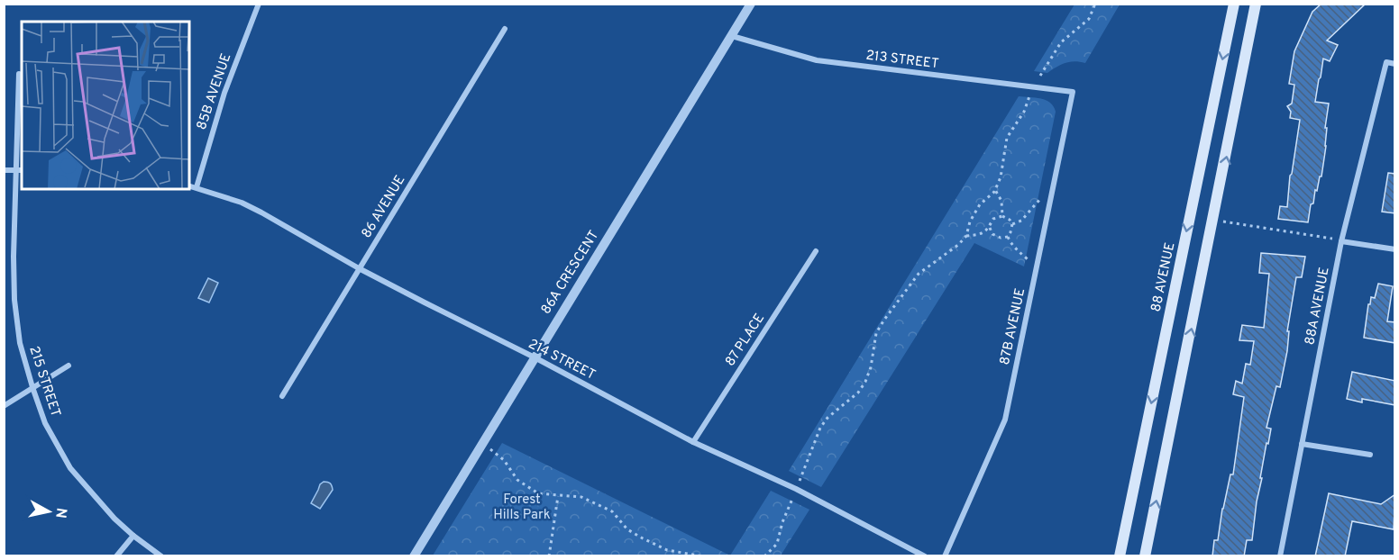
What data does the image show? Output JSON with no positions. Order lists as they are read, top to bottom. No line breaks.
{"streets":{"main road":["88 AVENUE"],"street":["213 STREET","85B AVENUE","86 AVENUE","86A CRESCENT","88A AVENUE","87B AVENUE","87 PLACE","214 STREET","215 STREET"]},"crossings":[["213 STREET","86A CRESCENT"],["213 STREET","87B AVENUE"],["85B AVENUE","214 STREET"],["86 AVENUE","214 STREET"],["86A CRESCENT","214 STREET"],["87 PLACE","214 STREET"]],"parks":["Forest Hills Park"],"north":"right"}
